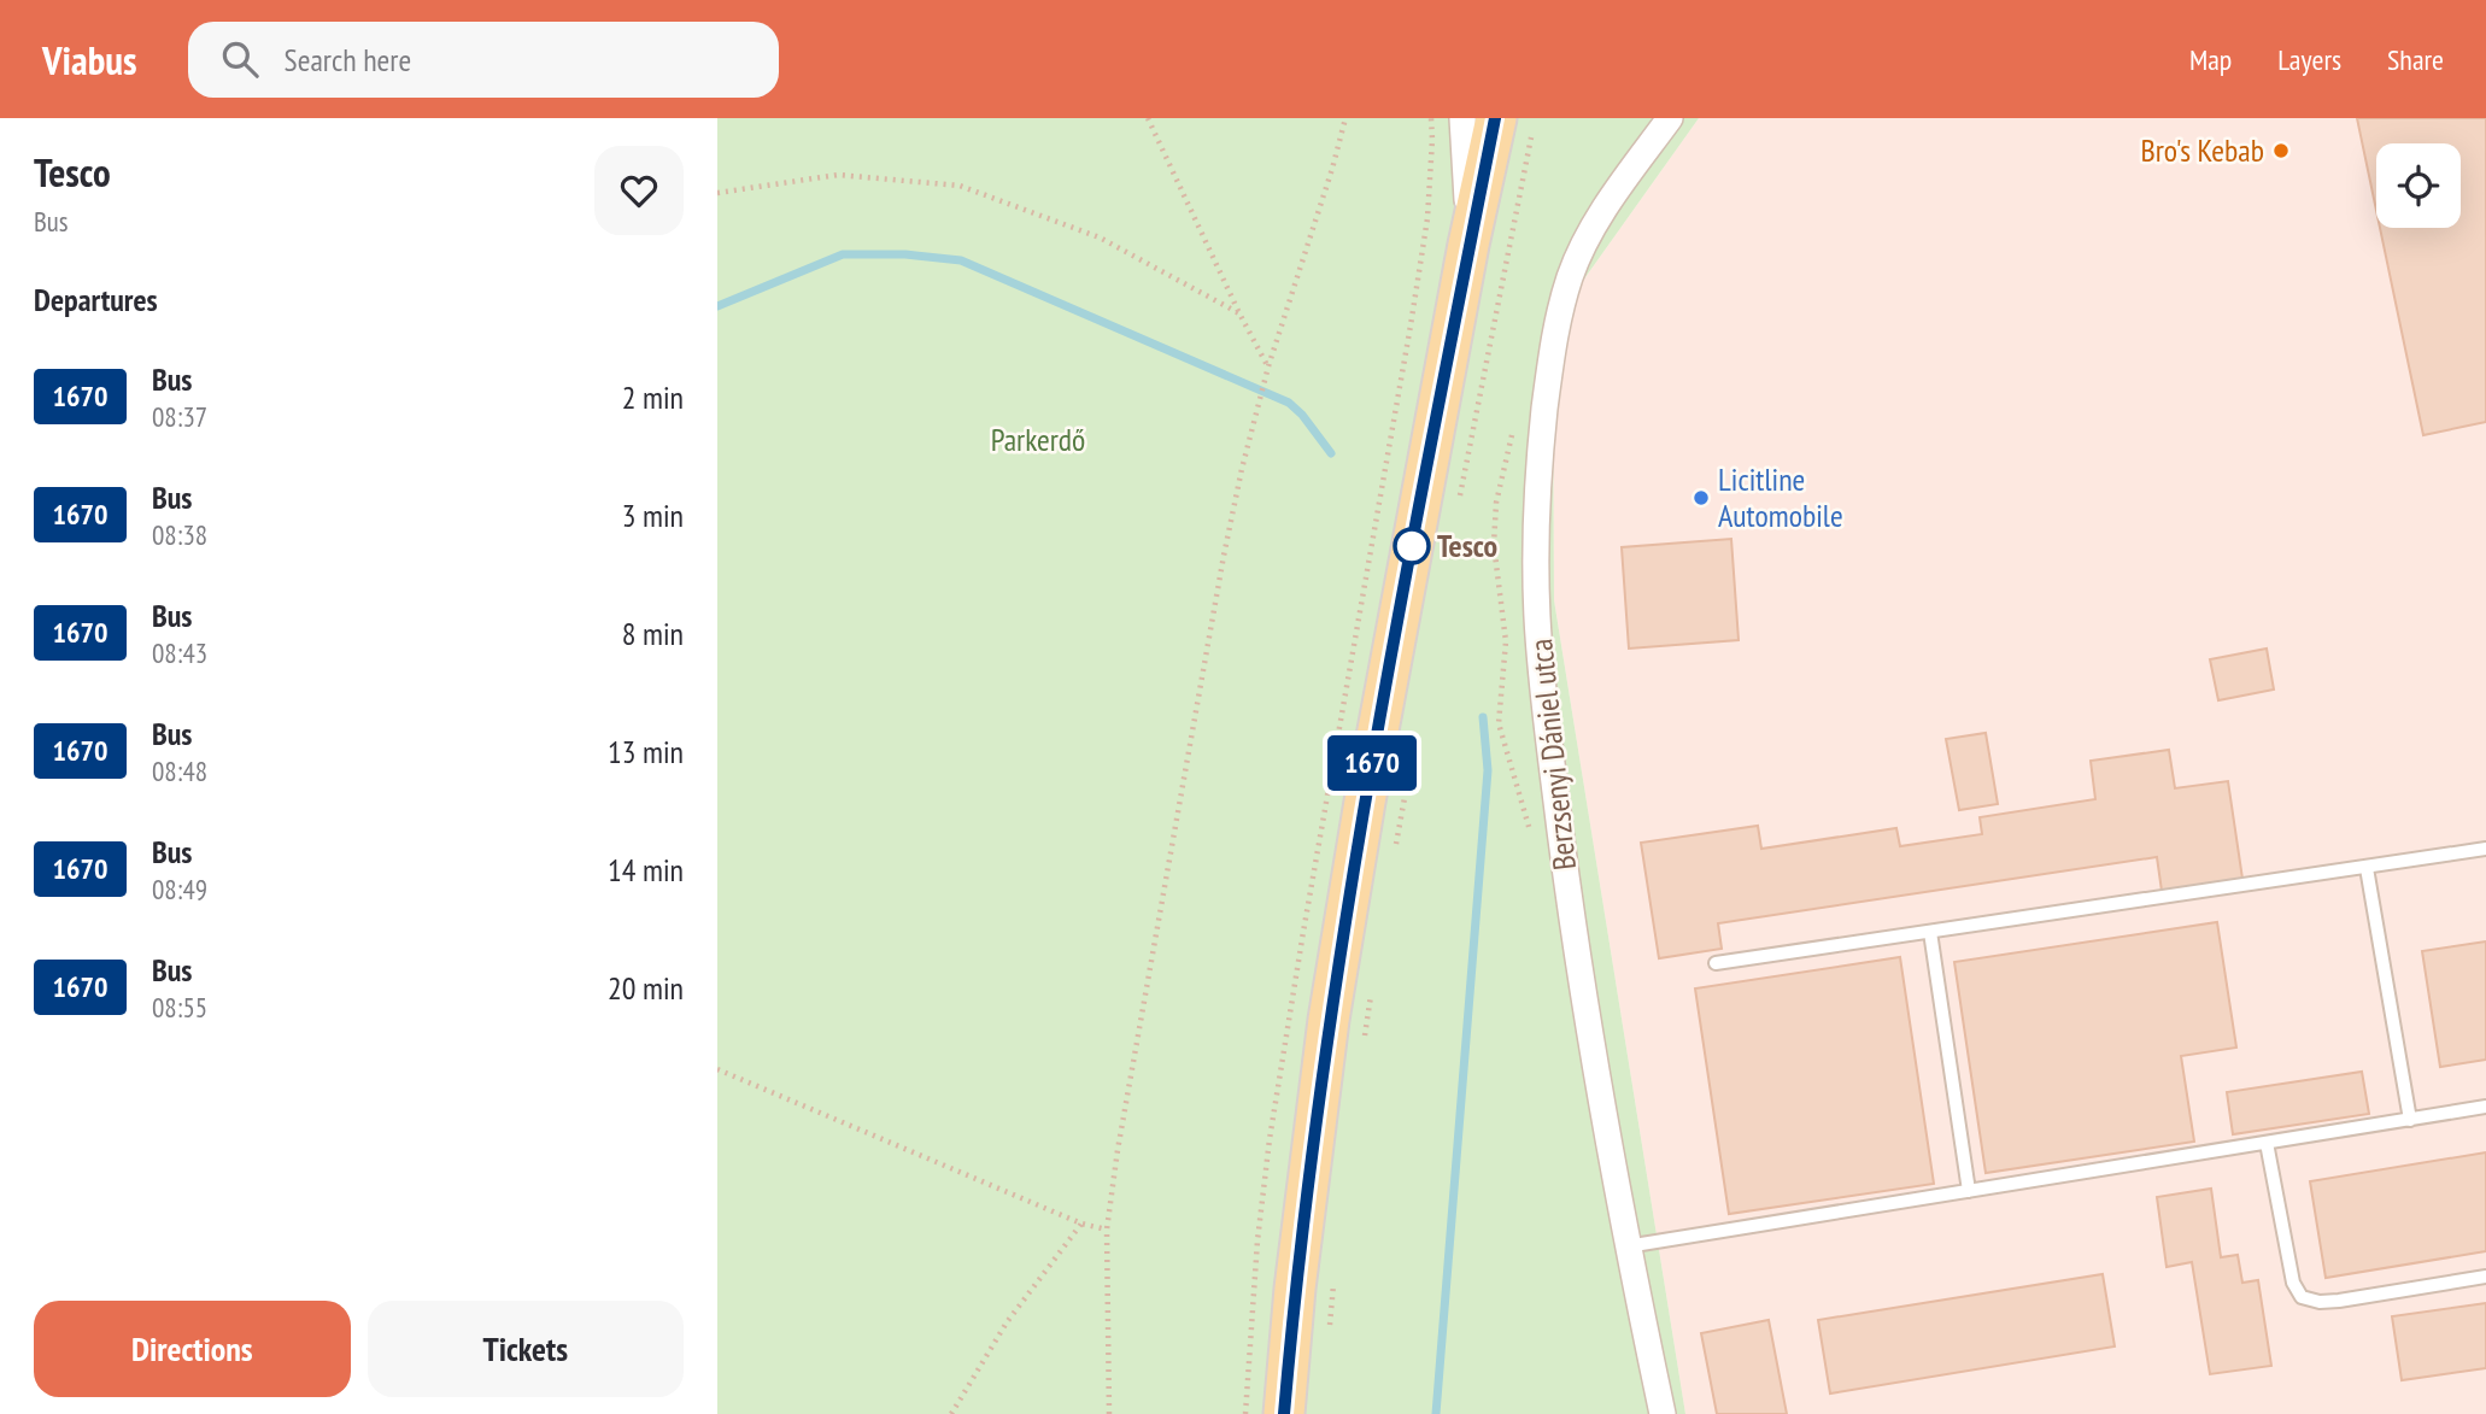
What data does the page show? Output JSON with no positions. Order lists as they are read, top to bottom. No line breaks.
{"streets":{"street":["Berzsenyi Dániel utca"]},"parks":["Parkerdő"],"places":["Bro's Kebab","Licitline Automobile","Tesco"],"lines":["bus line 1670"],"page":{"header":"Viabus","search":"Search here","nav":["Map","Layers","Share"],"heading":[["Tesco","Bus"],"Departures"],"on_map":"1670","list":[{"mark":"1670","name":"Bus","note":"08:37","value":"2 min"},{"mark":"1670","name":"Bus","note":"08:38","value":"3 min"},{"mark":"1670","name":"Bus","note":"08:43","value":"8 min"},{"mark":"1670","name":"Bus","note":"08:48","value":"13 min"},{"mark":"1670","name":"Bus","note":"08:49","value":"14 min"},{"mark":"1670","name":"Bus","note":"08:55","value":"20 min"}],"buttons":["Directions","Tickets"]}}
